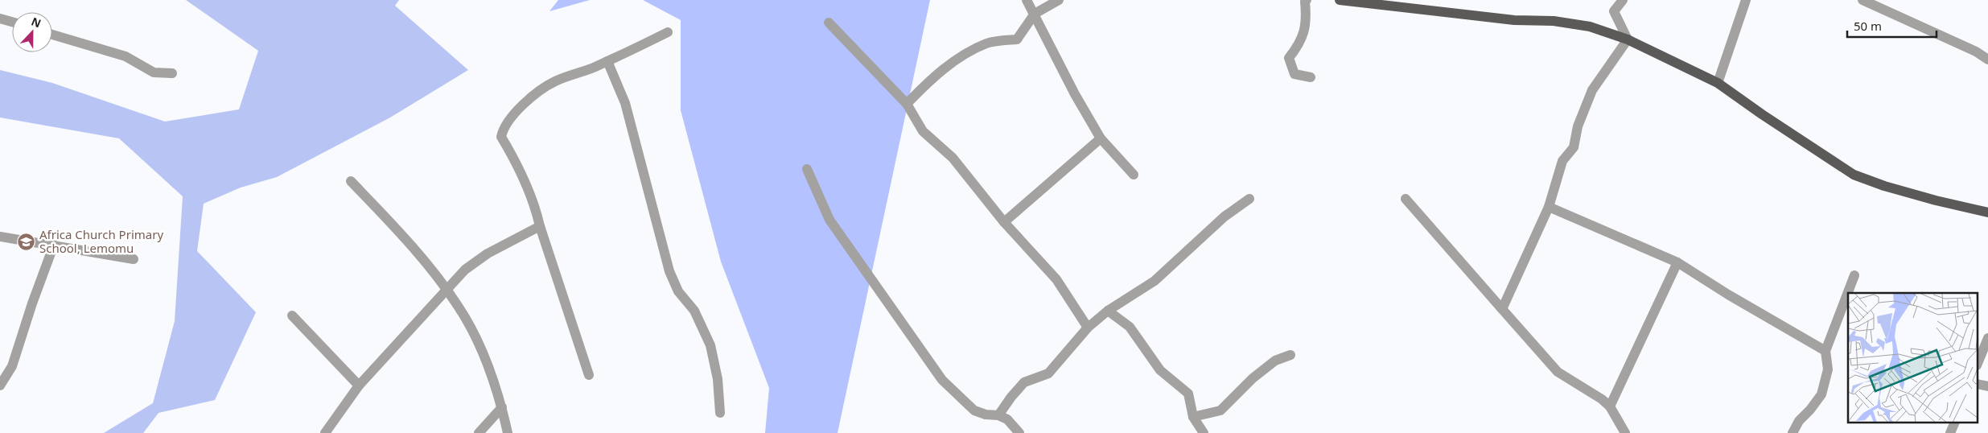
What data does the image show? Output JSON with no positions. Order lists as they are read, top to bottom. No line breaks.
{"places":{"school or university":["Africa Church Primary School, Lemomu"]},"scale_bar":"50 m","north":"top"}
